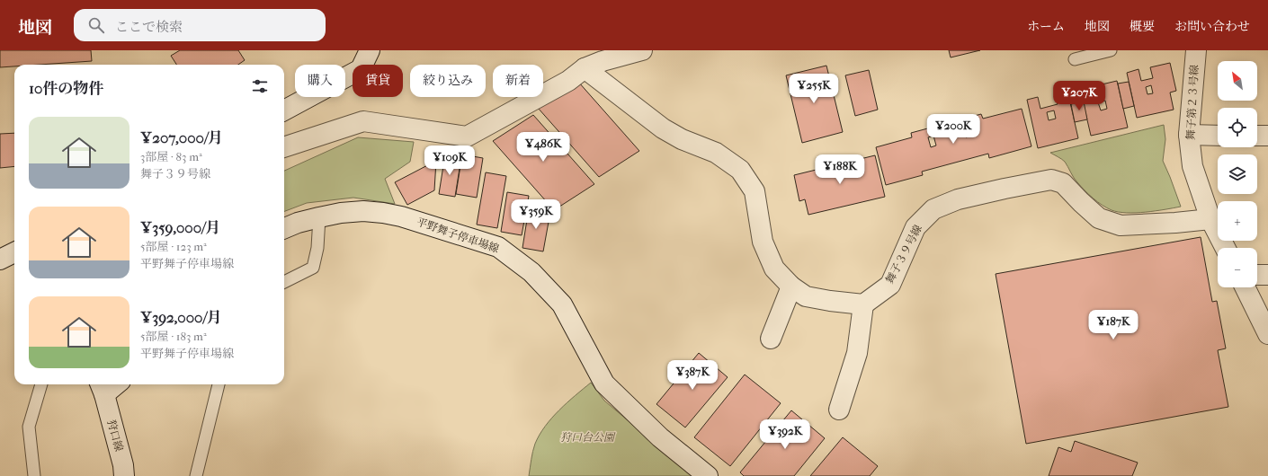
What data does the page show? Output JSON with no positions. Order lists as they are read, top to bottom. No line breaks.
{"streets":{"street":["舞子第２３号線","平野舞子停車場線","舞子３９号線","狩口線"]},"crossings":[["舞子第２３号線","舞子３９号線"]],"parks":["狩口台公園"],"north":"top left","page":{"header":"地図","search":"ここで検索","nav":["ホーム","地図","概要","お問い合わせ"],"map_buttons":["+","−"],"chip":["購入","賃貸","絞り込み","新着"],"heading":"10件の物件","price":["¥255K","¥207K","¥200K","¥486K","¥109K","¥188K","¥359K","¥187K","¥387K","¥392K"],"list":[{"name":"¥207,000/月","note":"3部屋 · 83 m² · 舞子３９号線"},{"name":"¥359,000/月","note":"5部屋 · 123 m² · 平野舞子停車場線"},{"name":"¥392,000/月","note":"5部屋 · 183 m² · 平野舞子停車場線"}]}}
